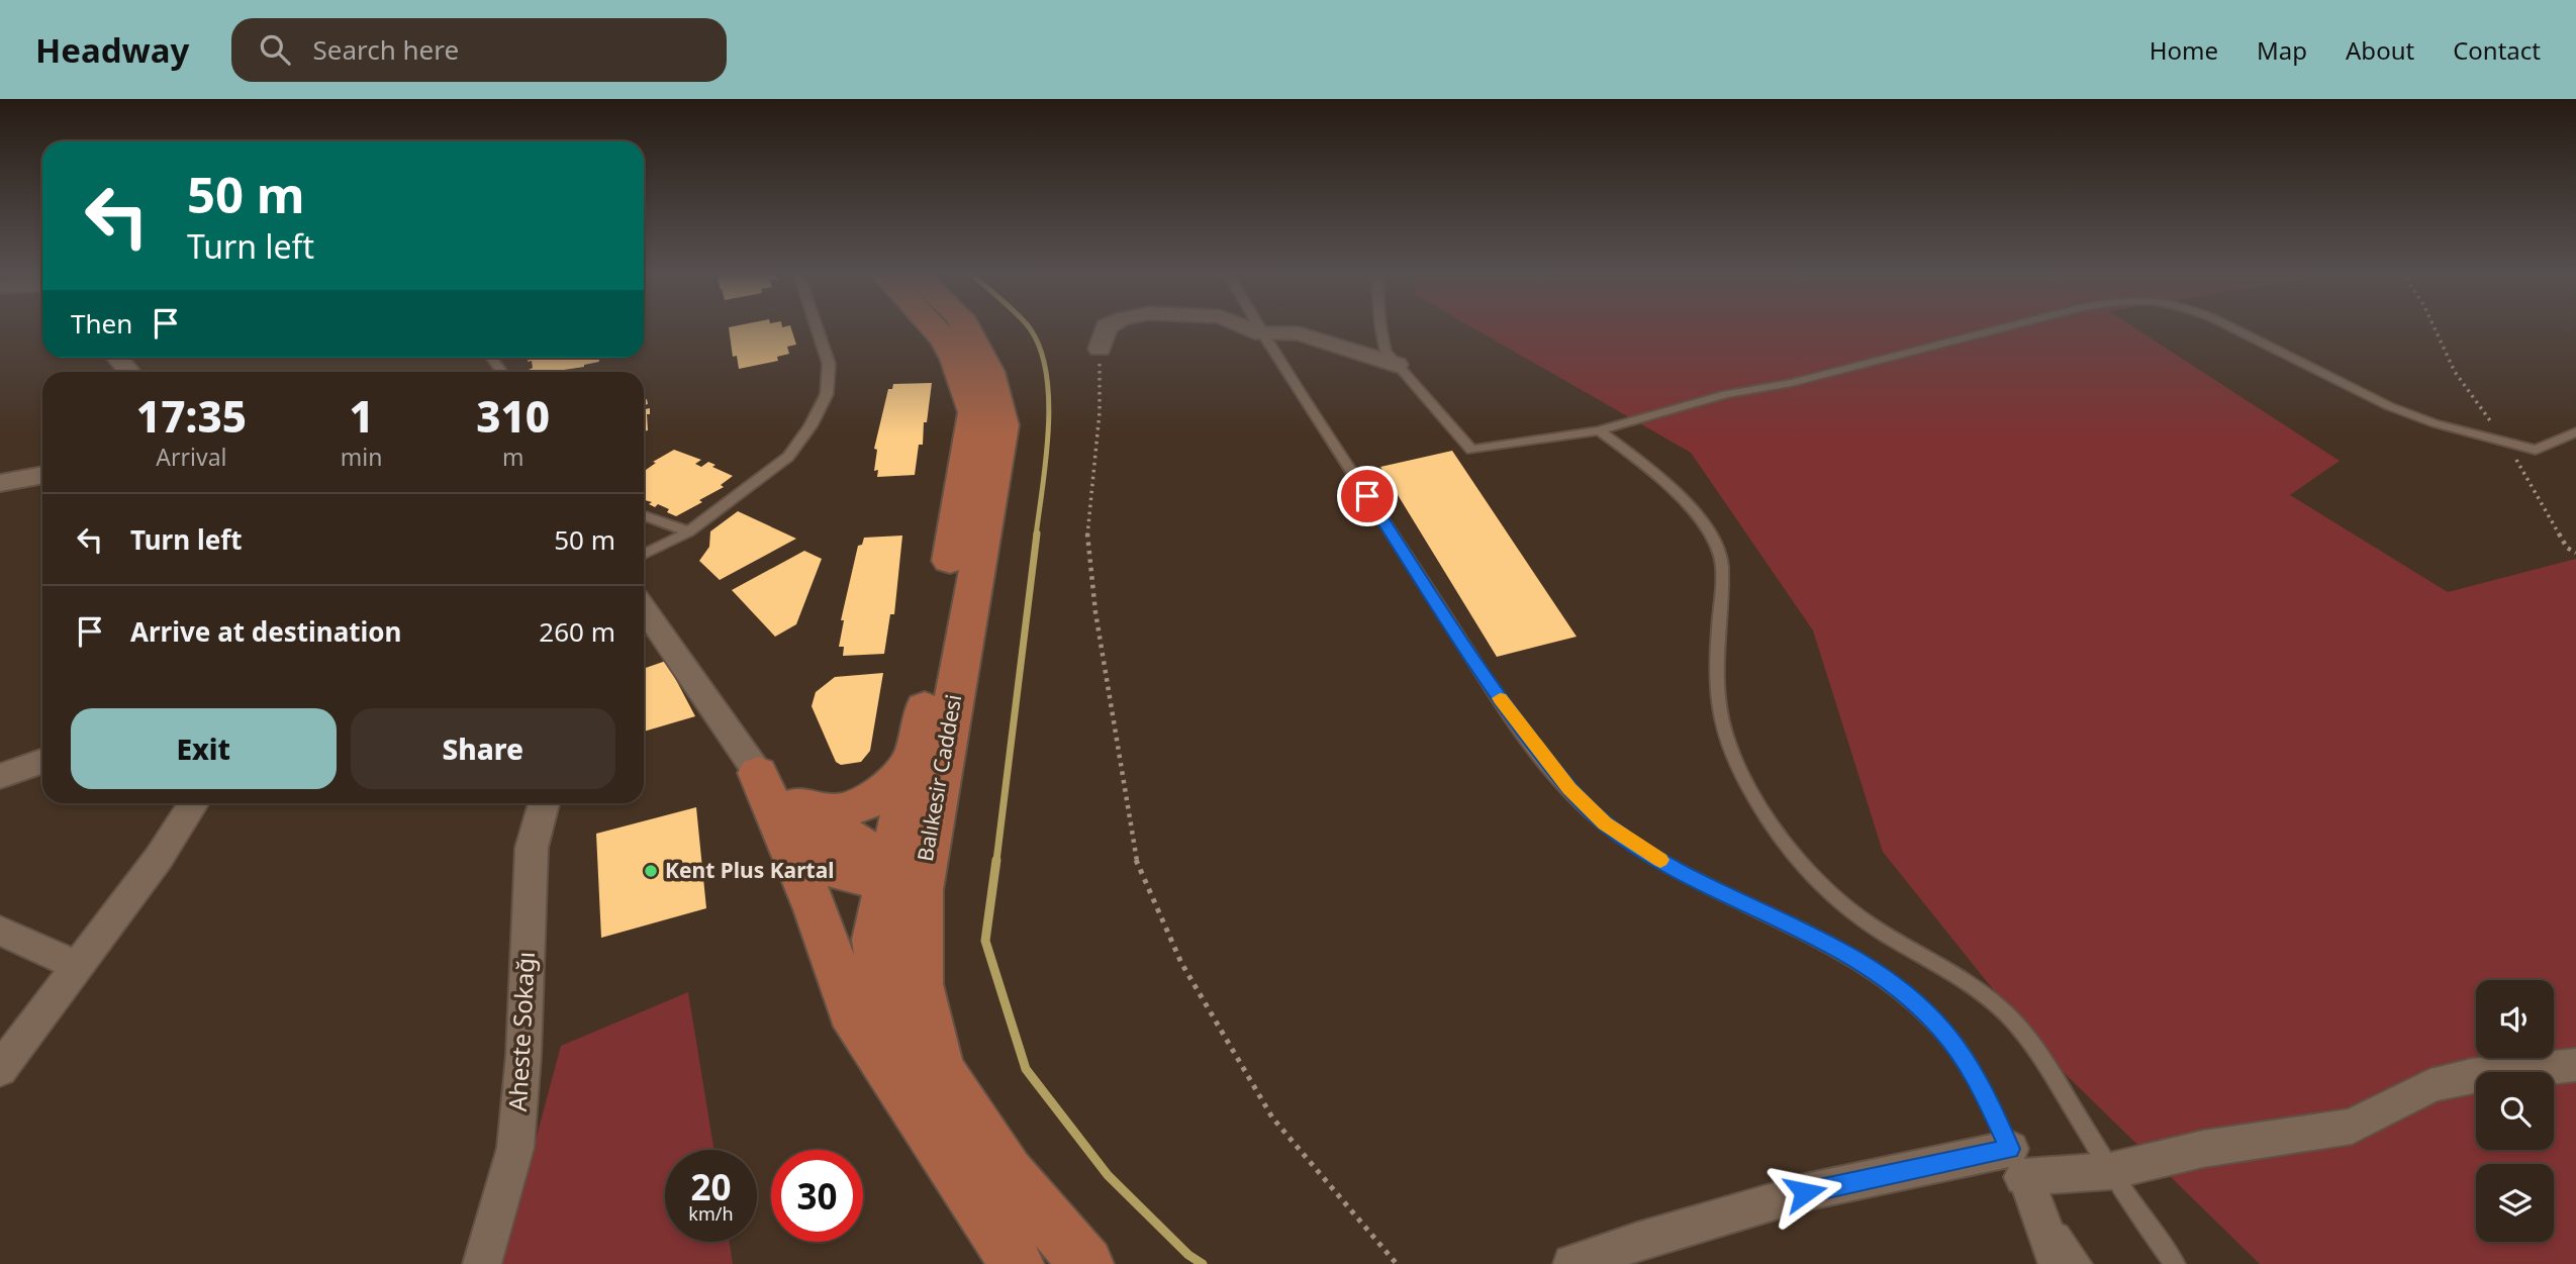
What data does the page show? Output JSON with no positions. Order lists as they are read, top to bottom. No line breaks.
{"streets":{"main road":["Balıkesir Caddesi"],"street":["Aheste Sokağı"]},"places":["Kent Plus Kartal"],"page":{"header":"Headway","search":"Search here","nav":["Home","Map","About","Contact"],"turn":["50 m","Turn left"],"then":"Then","eta":["17:35","Arrival","1","min","310","m"],"list":[{"name":"Turn left","value":"50 m"},{"name":"Arrive at destination","value":"260 m"}],"buttons":["Exit","Share"],"speed":"20 km/h","limit":"30"}}
